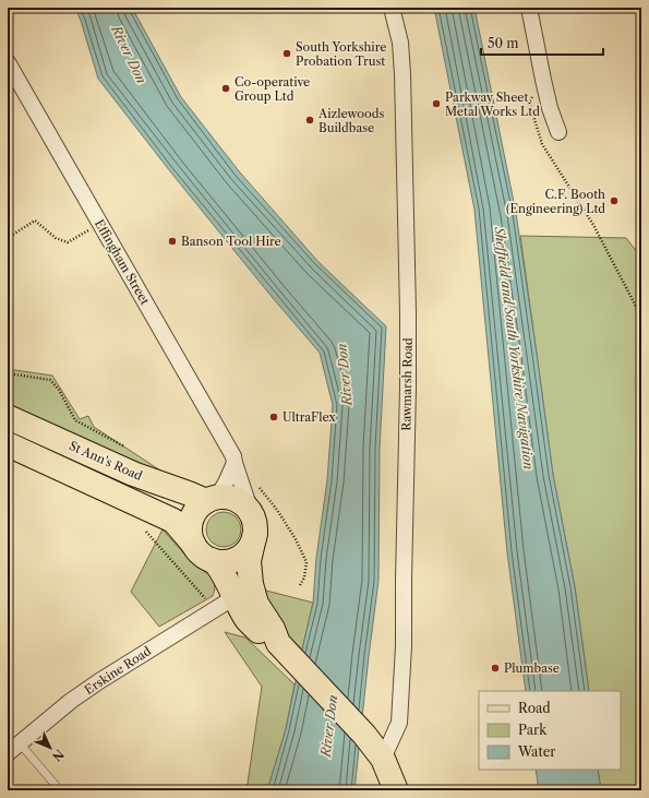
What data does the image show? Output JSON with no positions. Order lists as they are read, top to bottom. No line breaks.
{"streets":{"main road":["St Ann's Road"],"street":["Effingham Street","Rawmarsh Road","Erskine Road"]},"crossings":[["Effingham Street","St Ann's Road"]],"water":["River Don","Sheffield and South Yorkshire Navigation"],"places":["South Yorkshire Probation Trust","Co-operative Group Ltd","Parkway Sheet Metal Works Ltd","Aizlewoods Buildbase","C.F. Booth (Engineering) Ltd","Banson Tool Hire","UltraFlex","Plumbase"],"legend":["Road","Park","Water"],"scale_bar":"50 m","north":"bottom right"}
